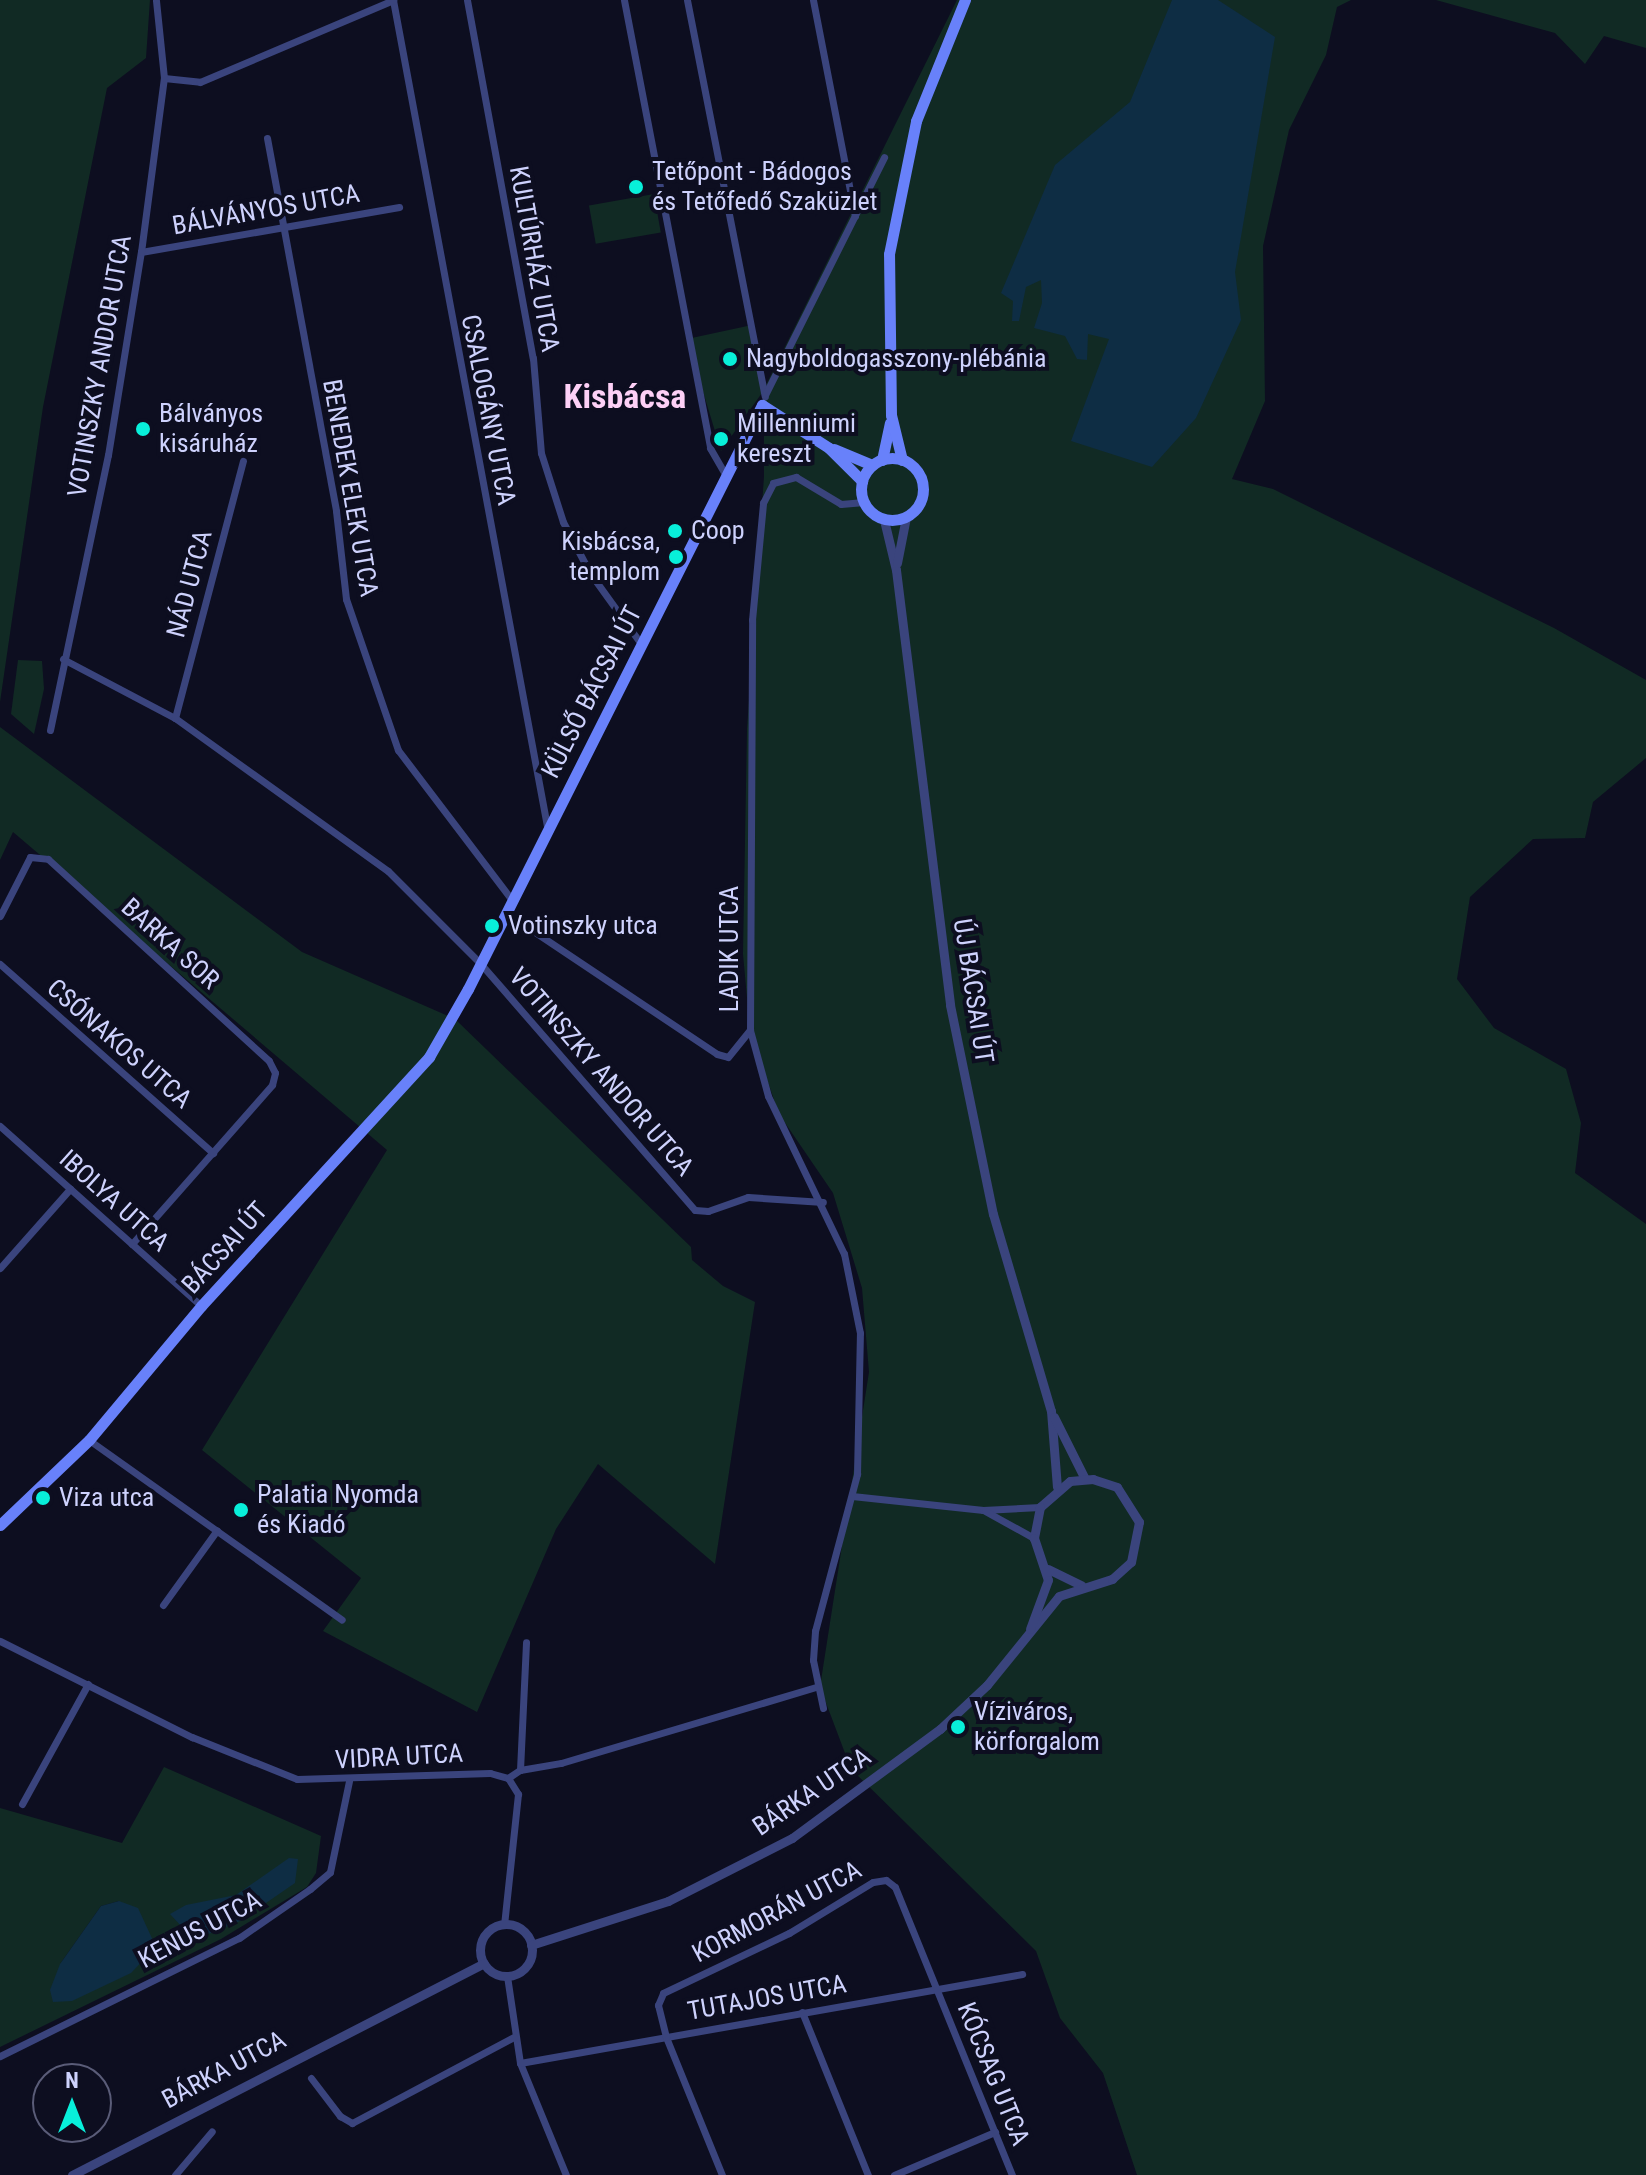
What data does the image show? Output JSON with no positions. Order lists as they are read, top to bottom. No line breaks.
{"streets":{"main road":["KÜLSŐ BÁCSAI ÚT","ÚJ BÁCSAI ÚT","BÁCSAI ÚT"],"street":["BÁLVÁNYOS UTCA","KULTÚRHÁZ UTCA","VOTINSZKY ANDOR UTCA","CSALOGÁNY UTCA","BENEDEK ELEK UTCA","NÁD UTCA","BARKA SOR","LADIK UTCA","CSÓNAKOS UTCA","IBOLYA UTCA","VIDRA UTCA","BÁRKA UTCA","KORMORÁN UTCA","KENUS UTCA","TUTAJOS UTCA","KÓCSAG UTCA"]},"crossings":[["BÁLVÁNYOS UTCA","VOTINSZKY ANDOR UTCA"],["BÁLVÁNYOS UTCA","BENEDEK ELEK UTCA"],["KULTÚRHÁZ UTCA","KÜLSŐ BÁCSAI ÚT"],["VOTINSZKY ANDOR UTCA","NÁD UTCA"],["VOTINSZKY ANDOR UTCA","KÜLSŐ BÁCSAI ÚT"],["VOTINSZKY ANDOR UTCA","LADIK UTCA"],["CSALOGÁNY UTCA","KÜLSŐ BÁCSAI ÚT"],["BENEDEK ELEK UTCA","KÜLSŐ BÁCSAI ÚT"],["KÜLSŐ BÁCSAI ÚT","BÁCSAI ÚT"],["BARKA SOR","CSÓNAKOS UTCA"],["LADIK UTCA","ÚJ BÁCSAI ÚT"],["IBOLYA UTCA","BÁCSAI ÚT"],["VIDRA UTCA","KENUS UTCA"],["KORMORÁN UTCA","TUTAJOS UTCA"],["KORMORÁN UTCA","KÓCSAG UTCA"],["TUTAJOS UTCA","KÓCSAG UTCA"]],"districts":["Kisbácsa"],"places":["Tetőpont - Bádogos és Tetőfedő Szaküzlet","Nagyboldogasszony-plébánia","Bálványos kisáruház","Millenniumi kereszt","Coop","Kisbácsa, templom","Votinszky utca","Viza utca","Palatia Nyomda és Kiadó","Víziváros, körforgalom"],"north":"top"}
